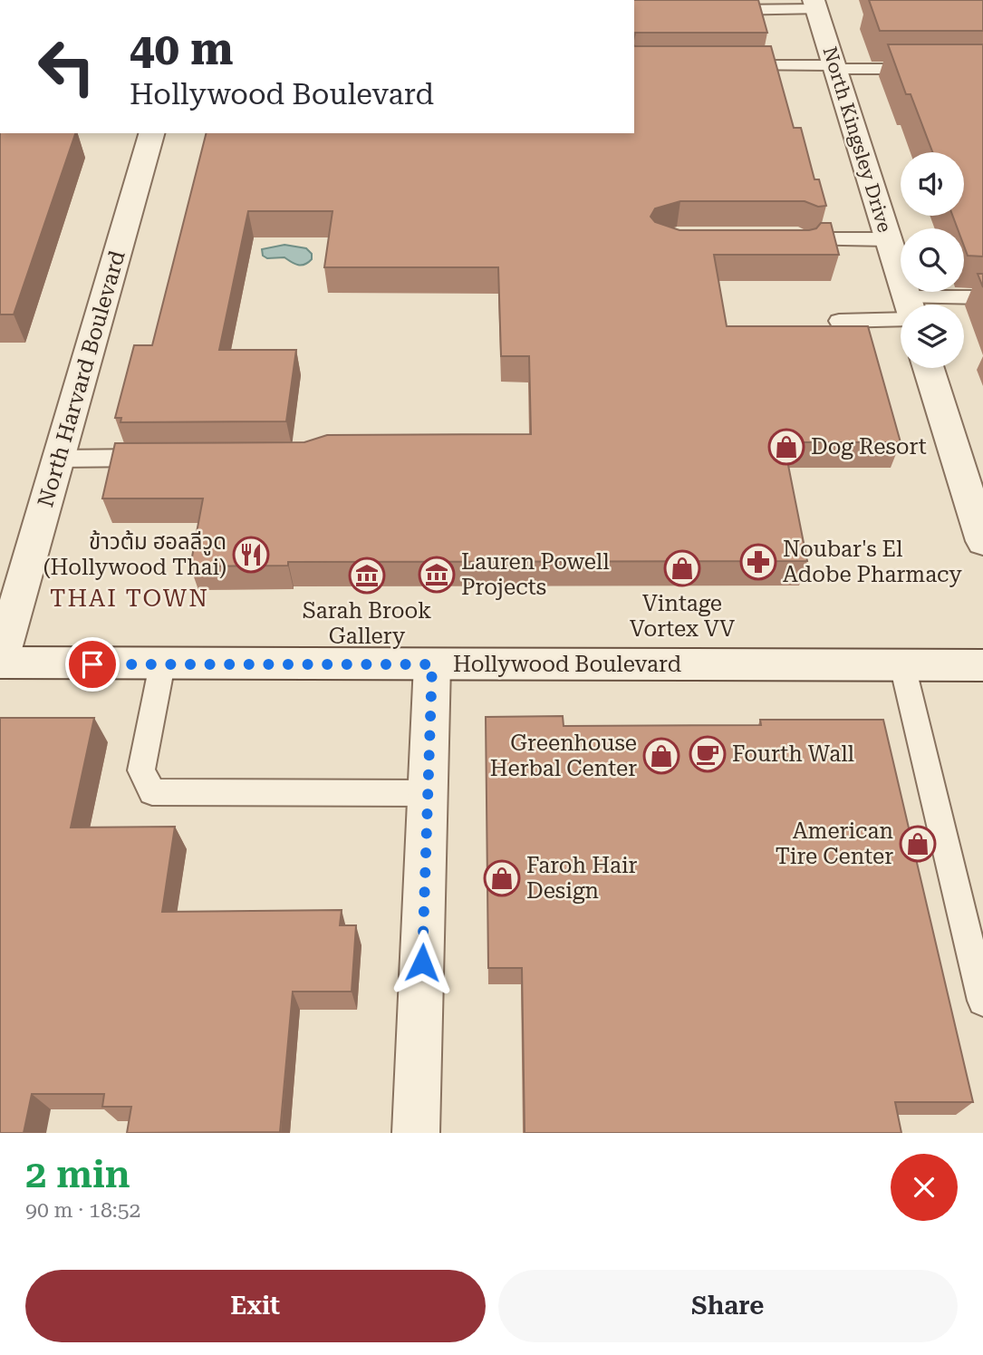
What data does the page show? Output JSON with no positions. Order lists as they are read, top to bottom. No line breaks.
{"streets":{"street":["North Kingsley Drive","North Harvard Boulevard","Hollywood Boulevard"]},"crossings":[["North Harvard Boulevard","Hollywood Boulevard"]],"districts":["THAI TOWN"],"places":{"shop":["Dog Resort","Vintage Vortex VV","Greenhouse Herbal Center","American Tire Center","Faroh Hair Design"],"restaurant":["ข้าวต้ม ฮอลลีวูด (Hollywood Thai)"],"pharmacy":["Noubar's El Adobe Pharmacy"],"museum":["Lauren Powell Projects","Sarah Brook Gallery"],"cafe":["Fourth Wall"]},"page":{"turn":["40 m","Hollywood Boulevard"],"heading":["2 min","90 m · 18:52"],"buttons":["Exit","Share"]}}
